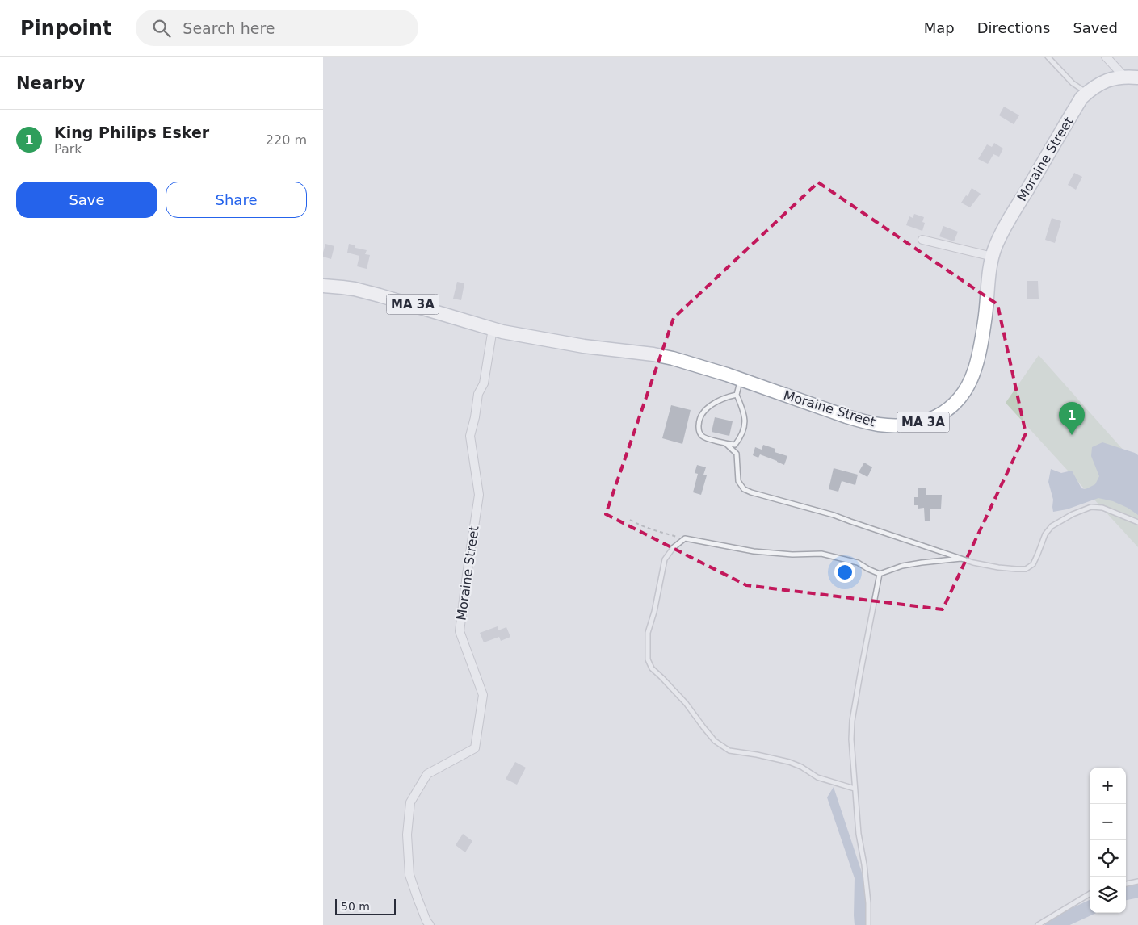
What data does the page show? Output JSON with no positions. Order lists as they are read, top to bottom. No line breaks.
{"streets":{"main road":["Moraine Street","MA 3A"]},"crossings":[["Moraine Street","MA 3A"]],"scale_bar":"50 m","page":{"header":"Pinpoint","search":"Search here","nav":["Map","Directions","Saved"],"heading":"Nearby","list":[{"mark":"1","name":"King Philips Esker","note":"Park","value":"220 m"}],"buttons":["Save","Share"],"pins":"1","map_buttons":["+","−"],"scale":"50 m"}}
